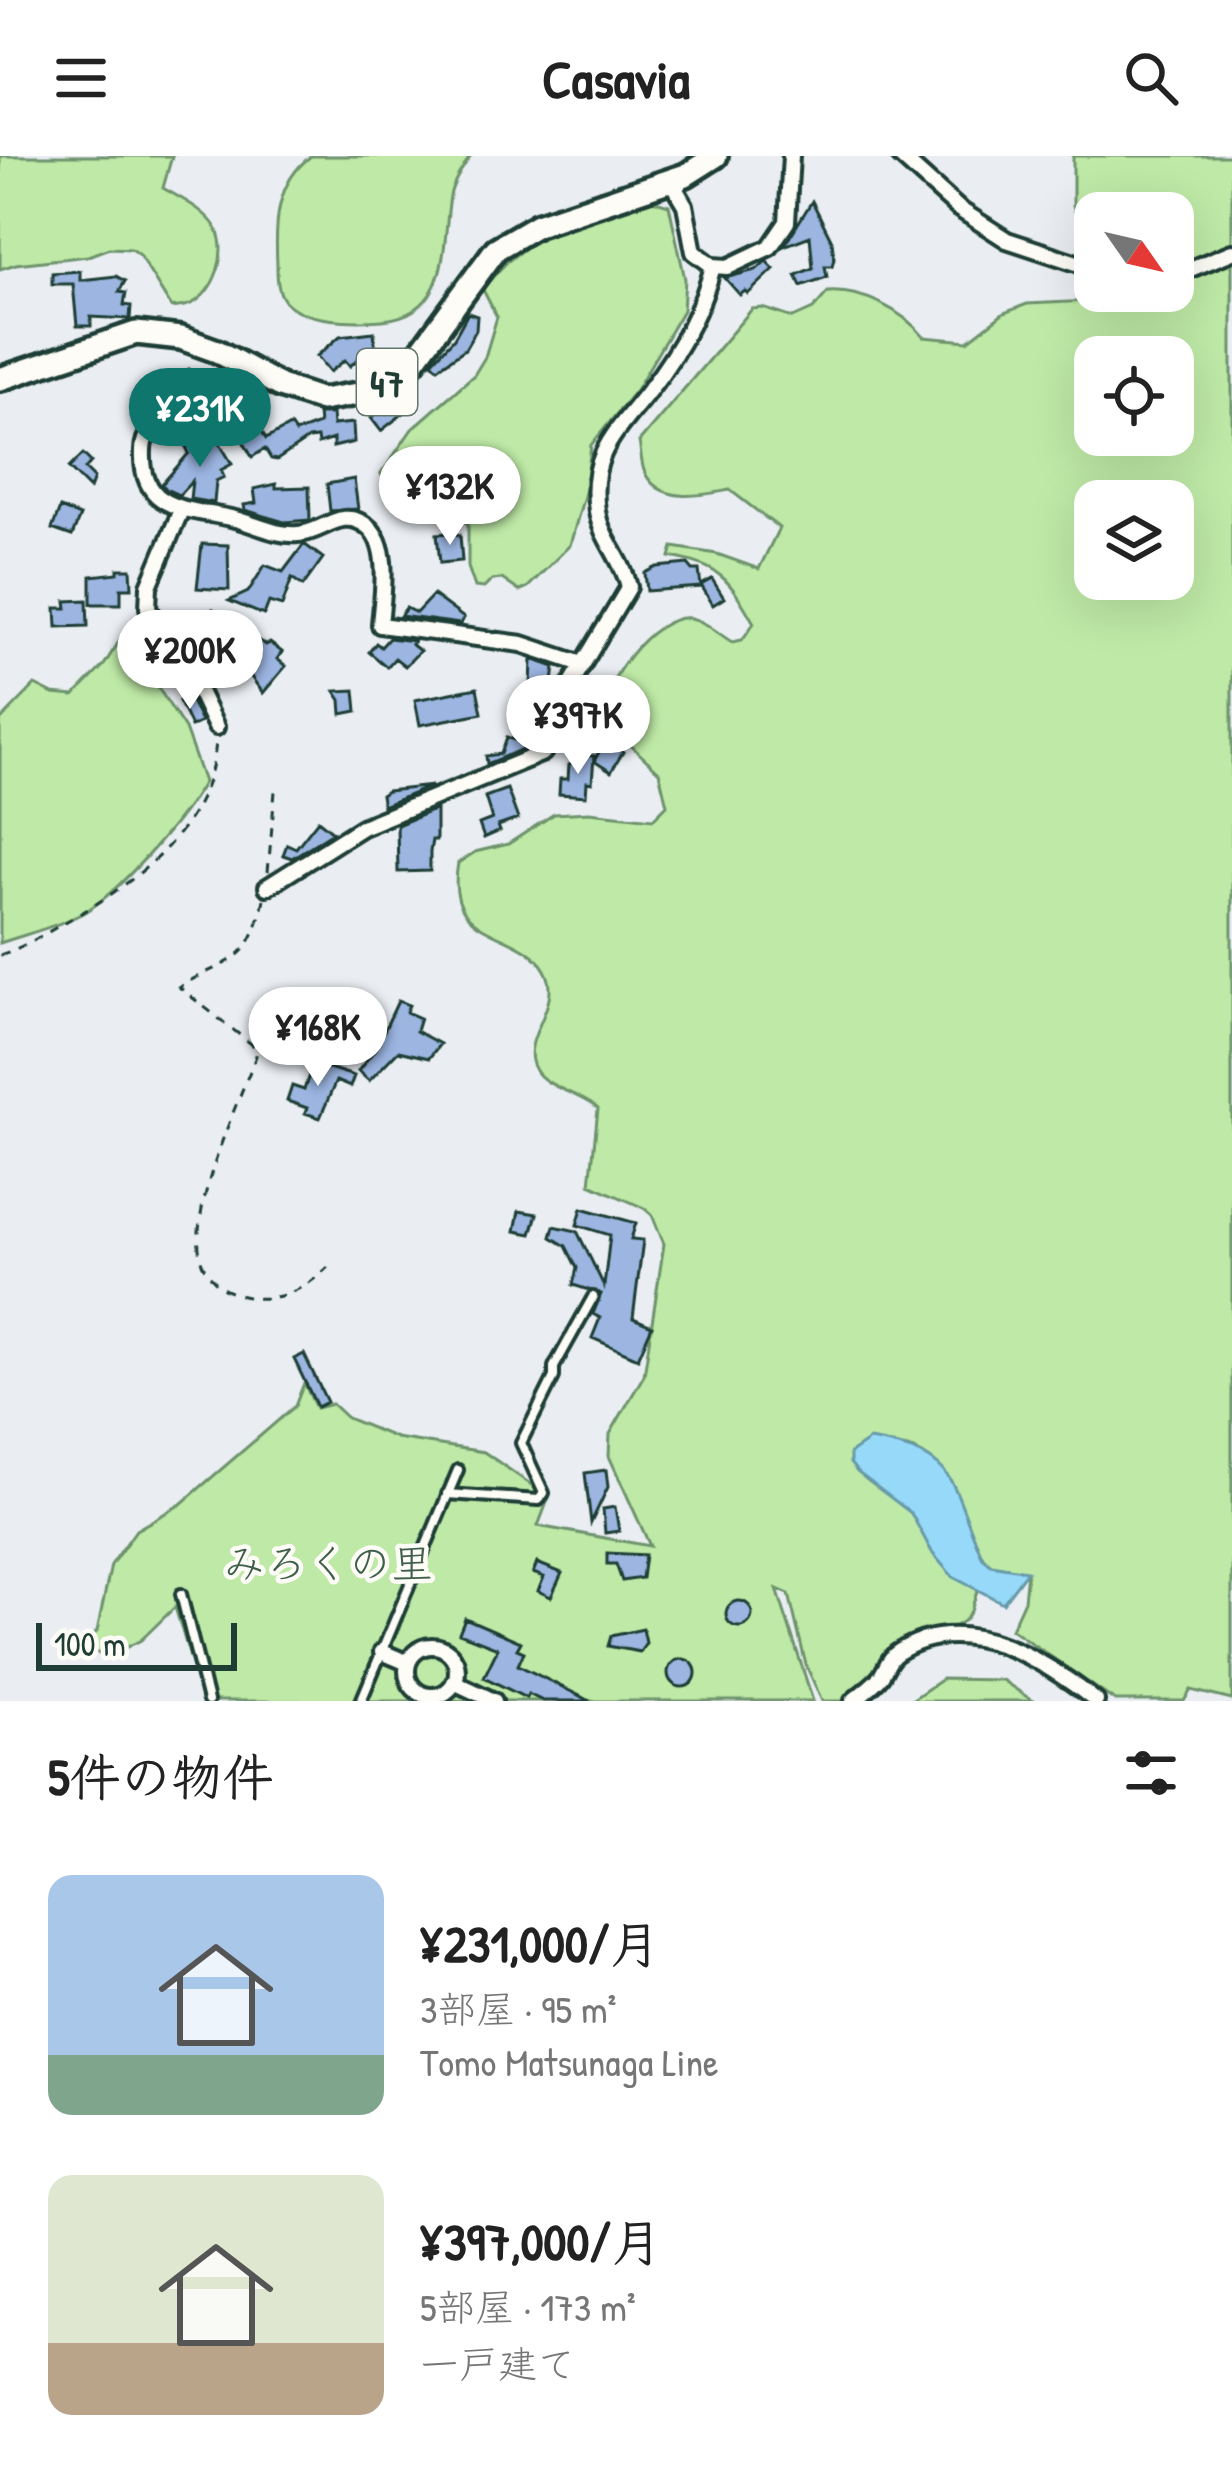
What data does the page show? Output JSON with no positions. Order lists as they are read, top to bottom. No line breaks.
{"streets":{"main road":["47"]},"parks":["みろくの里"],"scale_bar":"100 m","north":"bottom right","page":{"header":"Casavia","price":["¥231K","¥132K","¥200K","¥397K","¥168K"],"scale":"100 m","heading":"5件の物件","list":[{"name":"¥231,000/月","note":"3部屋 · 95 m² · Tomo Matsunaga Line"},{"name":"¥397,000/月","note":"5部屋 · 173 m² · 一戸建て"}]}}
